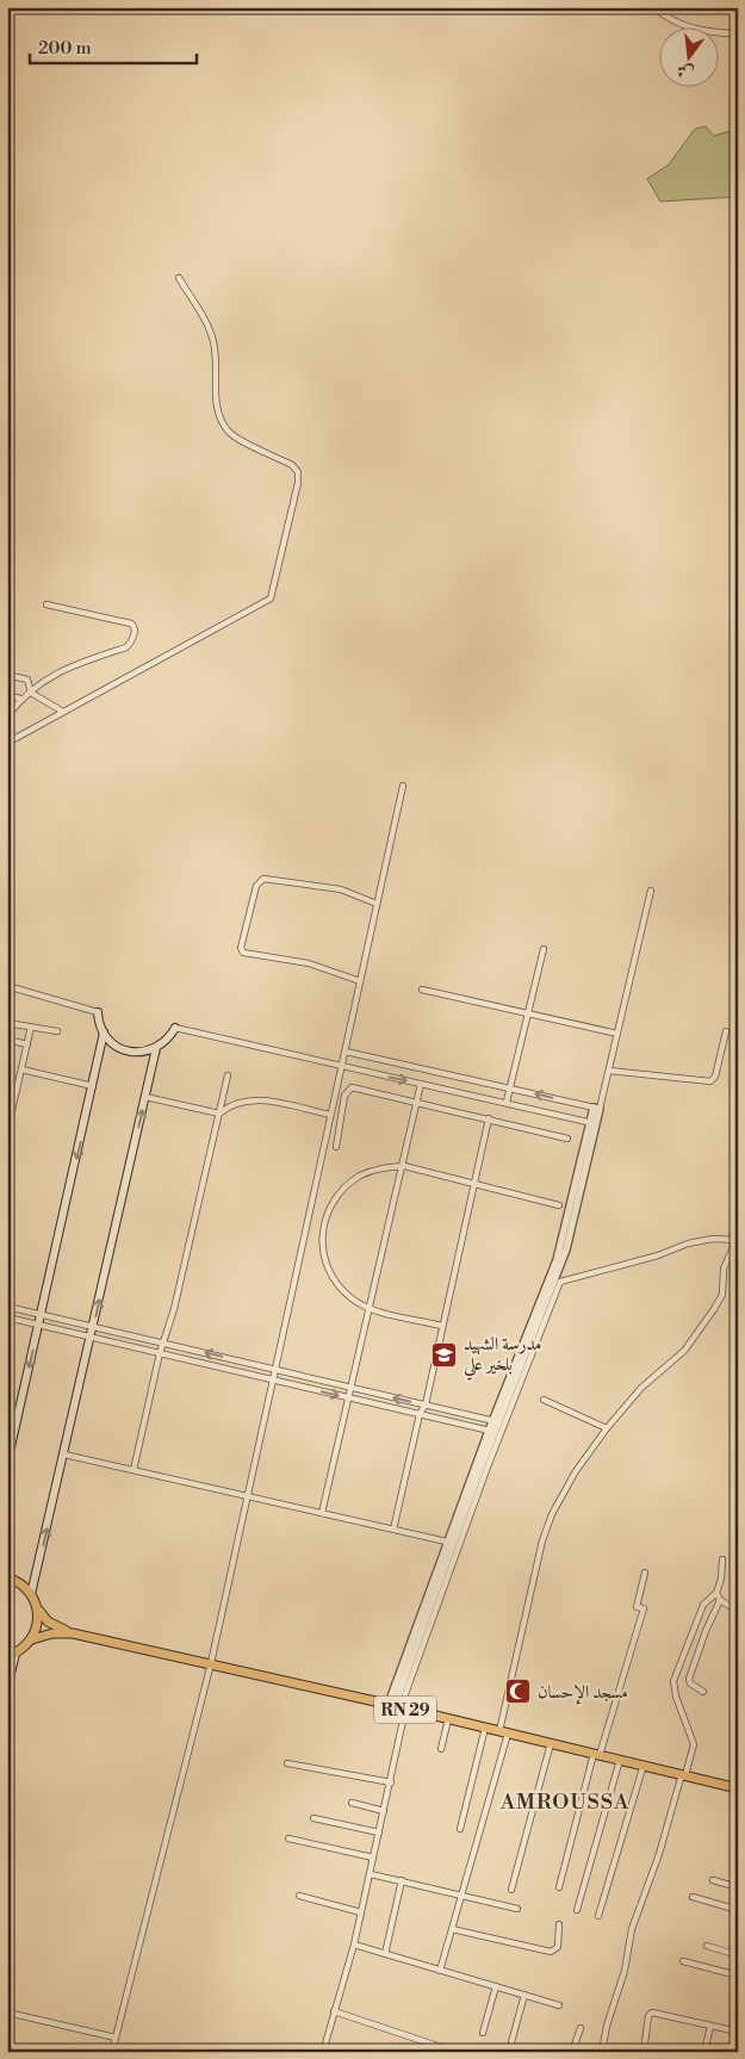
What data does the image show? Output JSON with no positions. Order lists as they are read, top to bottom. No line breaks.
{"streets":{"main road":["RN 29"]},"districts":["AMROUSSA"],"places":{"school or university":["مدرسة الشهيد بلخير علي"],"mosque":["مسجد الإحسان"]},"scale_bar":"200 m","north":"bottom"}
